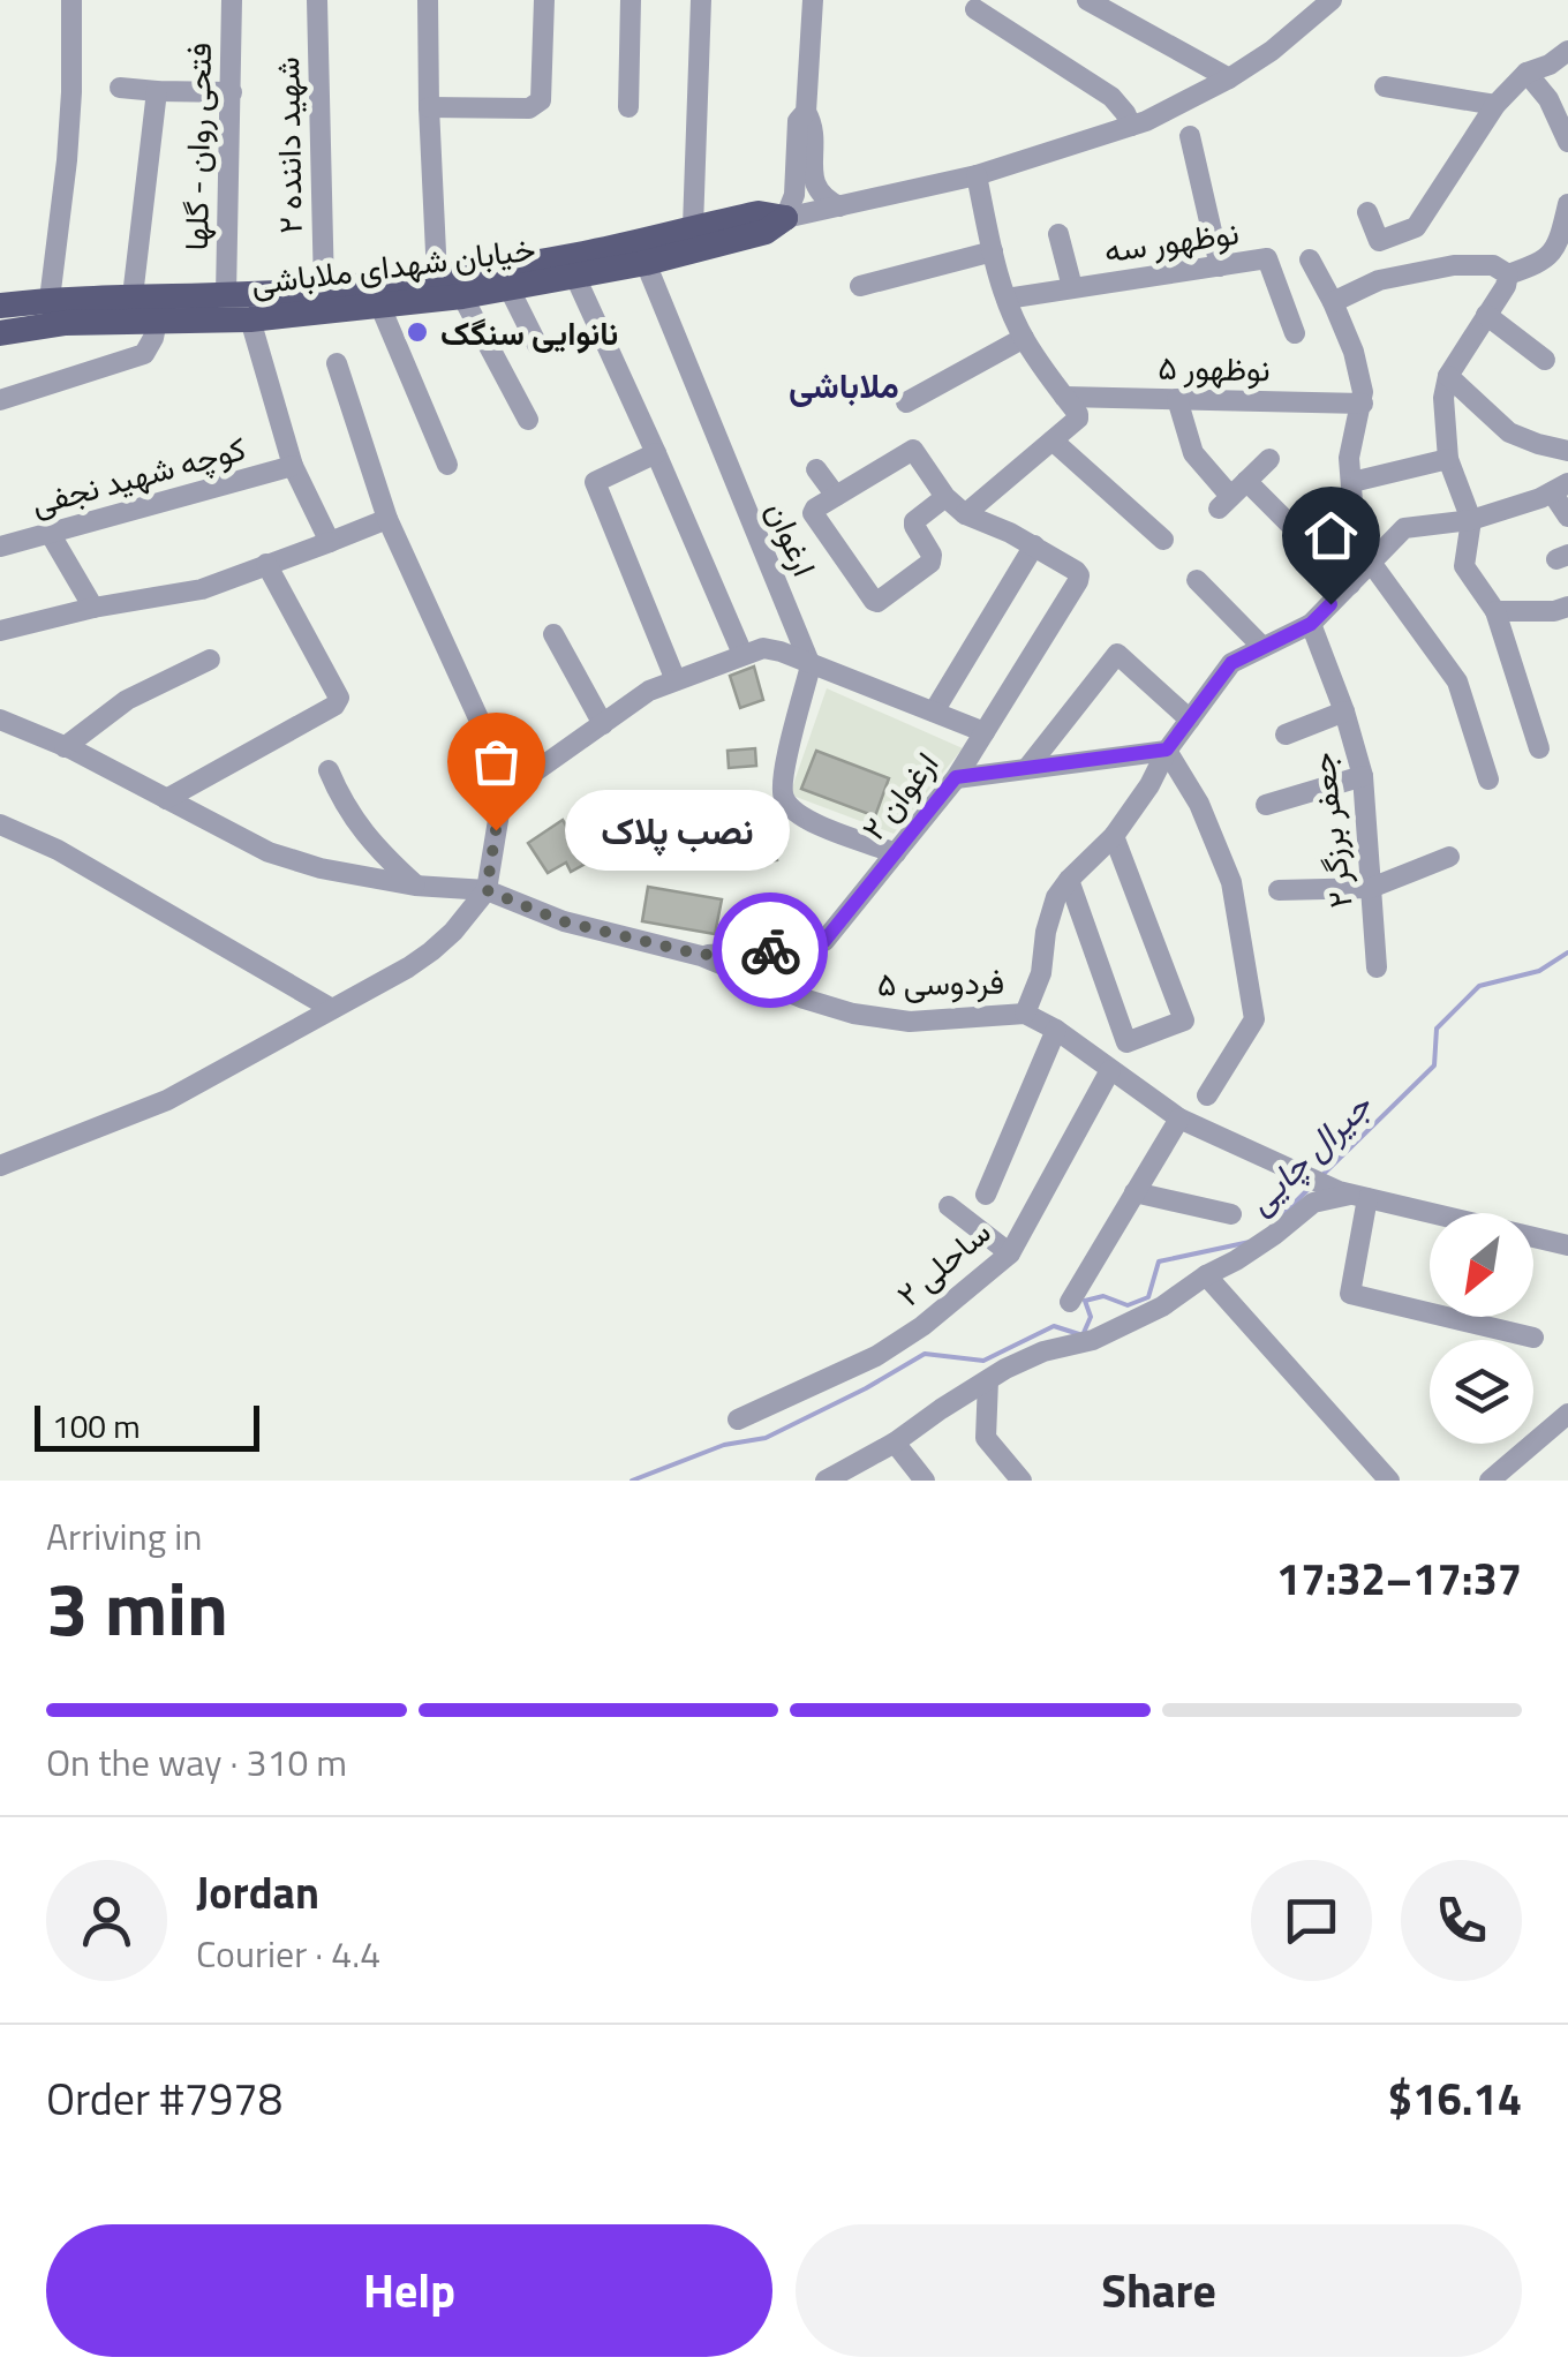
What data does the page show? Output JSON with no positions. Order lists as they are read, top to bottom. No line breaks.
{"streets":{"main road":["خیابان شهدای ملاباشی"],"street":["شهید داننده ۲","فتحی روان - گلها","نوظهور سه","نوظهور ۵","کوچه شهید نجفی","ارغوان","ارغوان ۲","جعفر برزگر ۲","فردوسی ۵","ساحلی ۲"]},"crossings":[["شهید داننده ۲","خیابان شهدای ملاباشی"],["فتحی روان - گلها","خیابان شهدای ملاباشی"],["خیابان شهدای ملاباشی","ارغوان"],["ارغوان ۲","فردوسی ۵"],["فردوسی ۵","ساحلی ۲"]],"districts":["ملاباشی"],"water":["جیرال چایی"],"places":["نانوایی سنگک","نصب پلاک"],"scale_bar":"100 m","north":"bottom left","page":{"bubble":"نصب پلاک","scale":"100 m","heading":["3 min","Arriving in","17:32–17:37"],"panel":["Jordan","Courier · 4.4","Order #7978","$16.14"],"bar":"On the way · 310 m","buttons":["Help","Share"]}}
